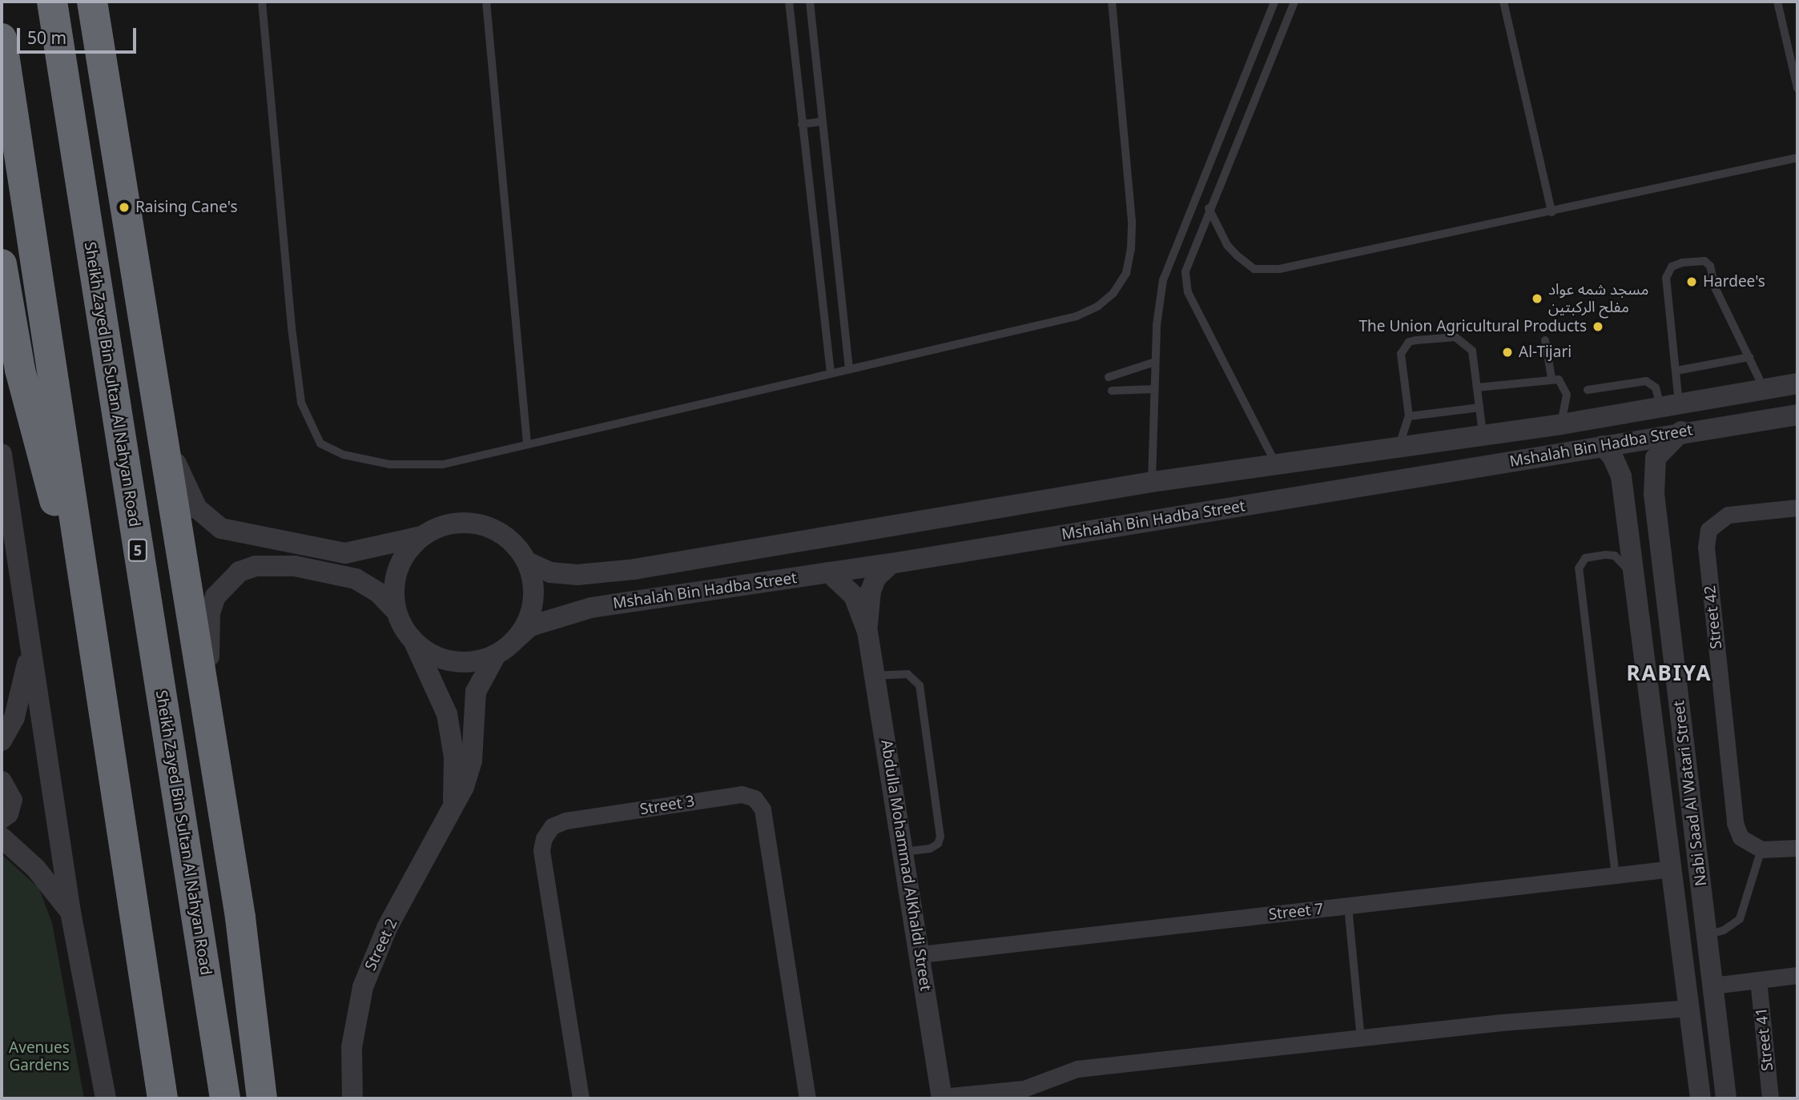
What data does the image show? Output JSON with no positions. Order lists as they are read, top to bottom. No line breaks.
{"streets":{"highway":["Sheikh Zayed Bin Sultan Al Nahyan Road","5"],"street":["Mshalah Bin Hadba Street","Street 42","Nabi Saad Al Watari Street","Street 3","Abdulla Mohammad AlKhaldi Street","Street 7","Street 2","Street 41"]},"crossings":[["Mshalah Bin Hadba Street","Nabi Saad Al Watari Street"],["Mshalah Bin Hadba Street","Abdulla Mohammad AlKhaldi Street"],["Mshalah Bin Hadba Street","Street 2"],["Nabi Saad Al Watari Street","Street 7"],["Abdulla Mohammad AlKhaldi Street","Street 7"]],"districts":["RABIYA"],"parks":["Avenues Gardens"],"places":["Raising Cane's","Hardee's","مسجد شمه عواد مفلح الركبتين","The Union Agricultural Products","Al-Tijari"],"scale_bar":"50 m"}
